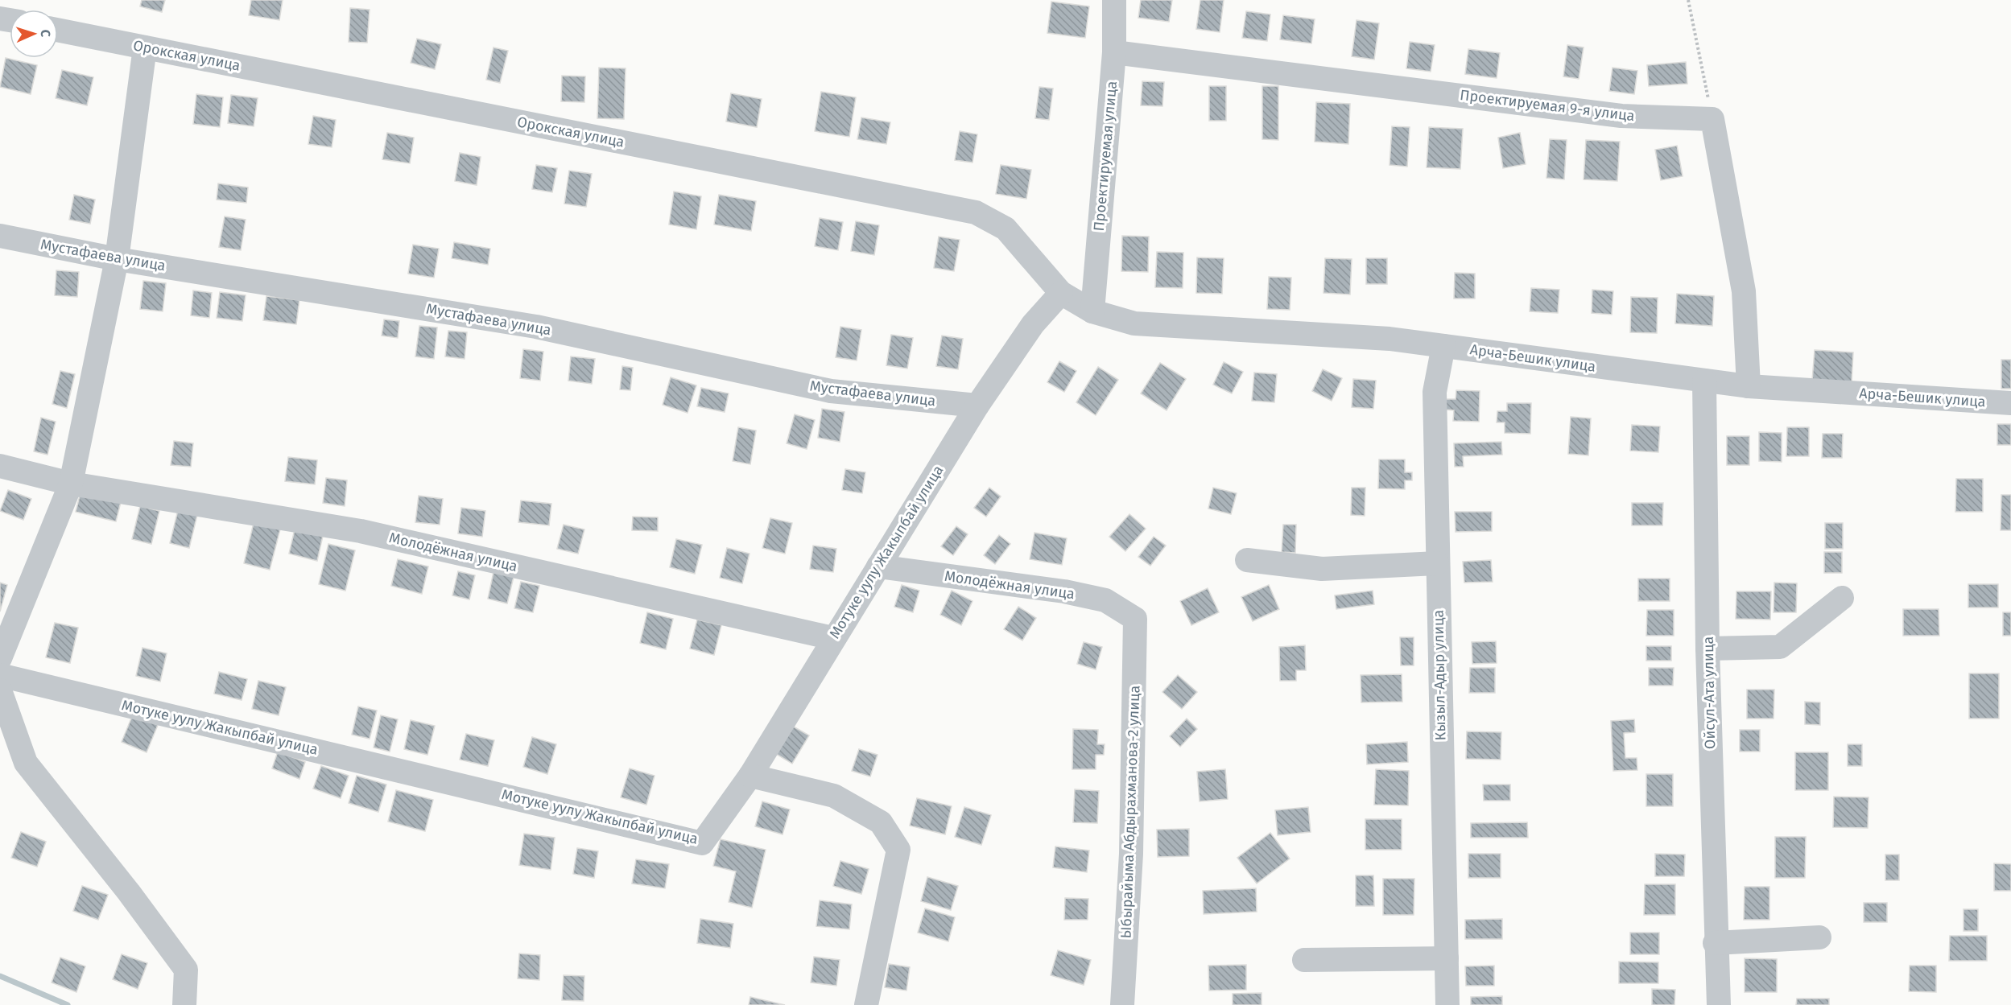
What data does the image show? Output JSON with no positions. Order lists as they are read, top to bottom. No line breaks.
{"streets":{"street":["Орокская улица","Проектируемая 9-я улица","Проектируемая улица","Мустафаева улица","Арча-Бешик улица","Молодёжная улица","Мотуке уулу Жакыпбай улица","Кызыл-Адыр улица","Ойсул-Ата улица","Ыбырайыма Абдырахманова-2 улица"]},"crossings":[["Орокская улица","Арча-Бешик улица"],["Орокская улица","Мотуке уулу Жакыпбай улица"],["Проектируемая 9-я улица","Проектируемая улица"],["Проектируемая улица","Арча-Бешик улица"],["Мустафаева улица","Мотуке уулу Жакыпбай улица"],["Арча-Бешик улица","Мотуке уулу Жакыпбай улица"],["Арча-Бешик улица","Кызыл-Адыр улица"],["Арча-Бешик улица","Ойсул-Ата улица"],["Молодёжная улица","Мотуке уулу Жакыпбай улица"],["Молодёжная улица","Ыбырайыма Абдырахманова-2 улица"]],"north":"right"}
